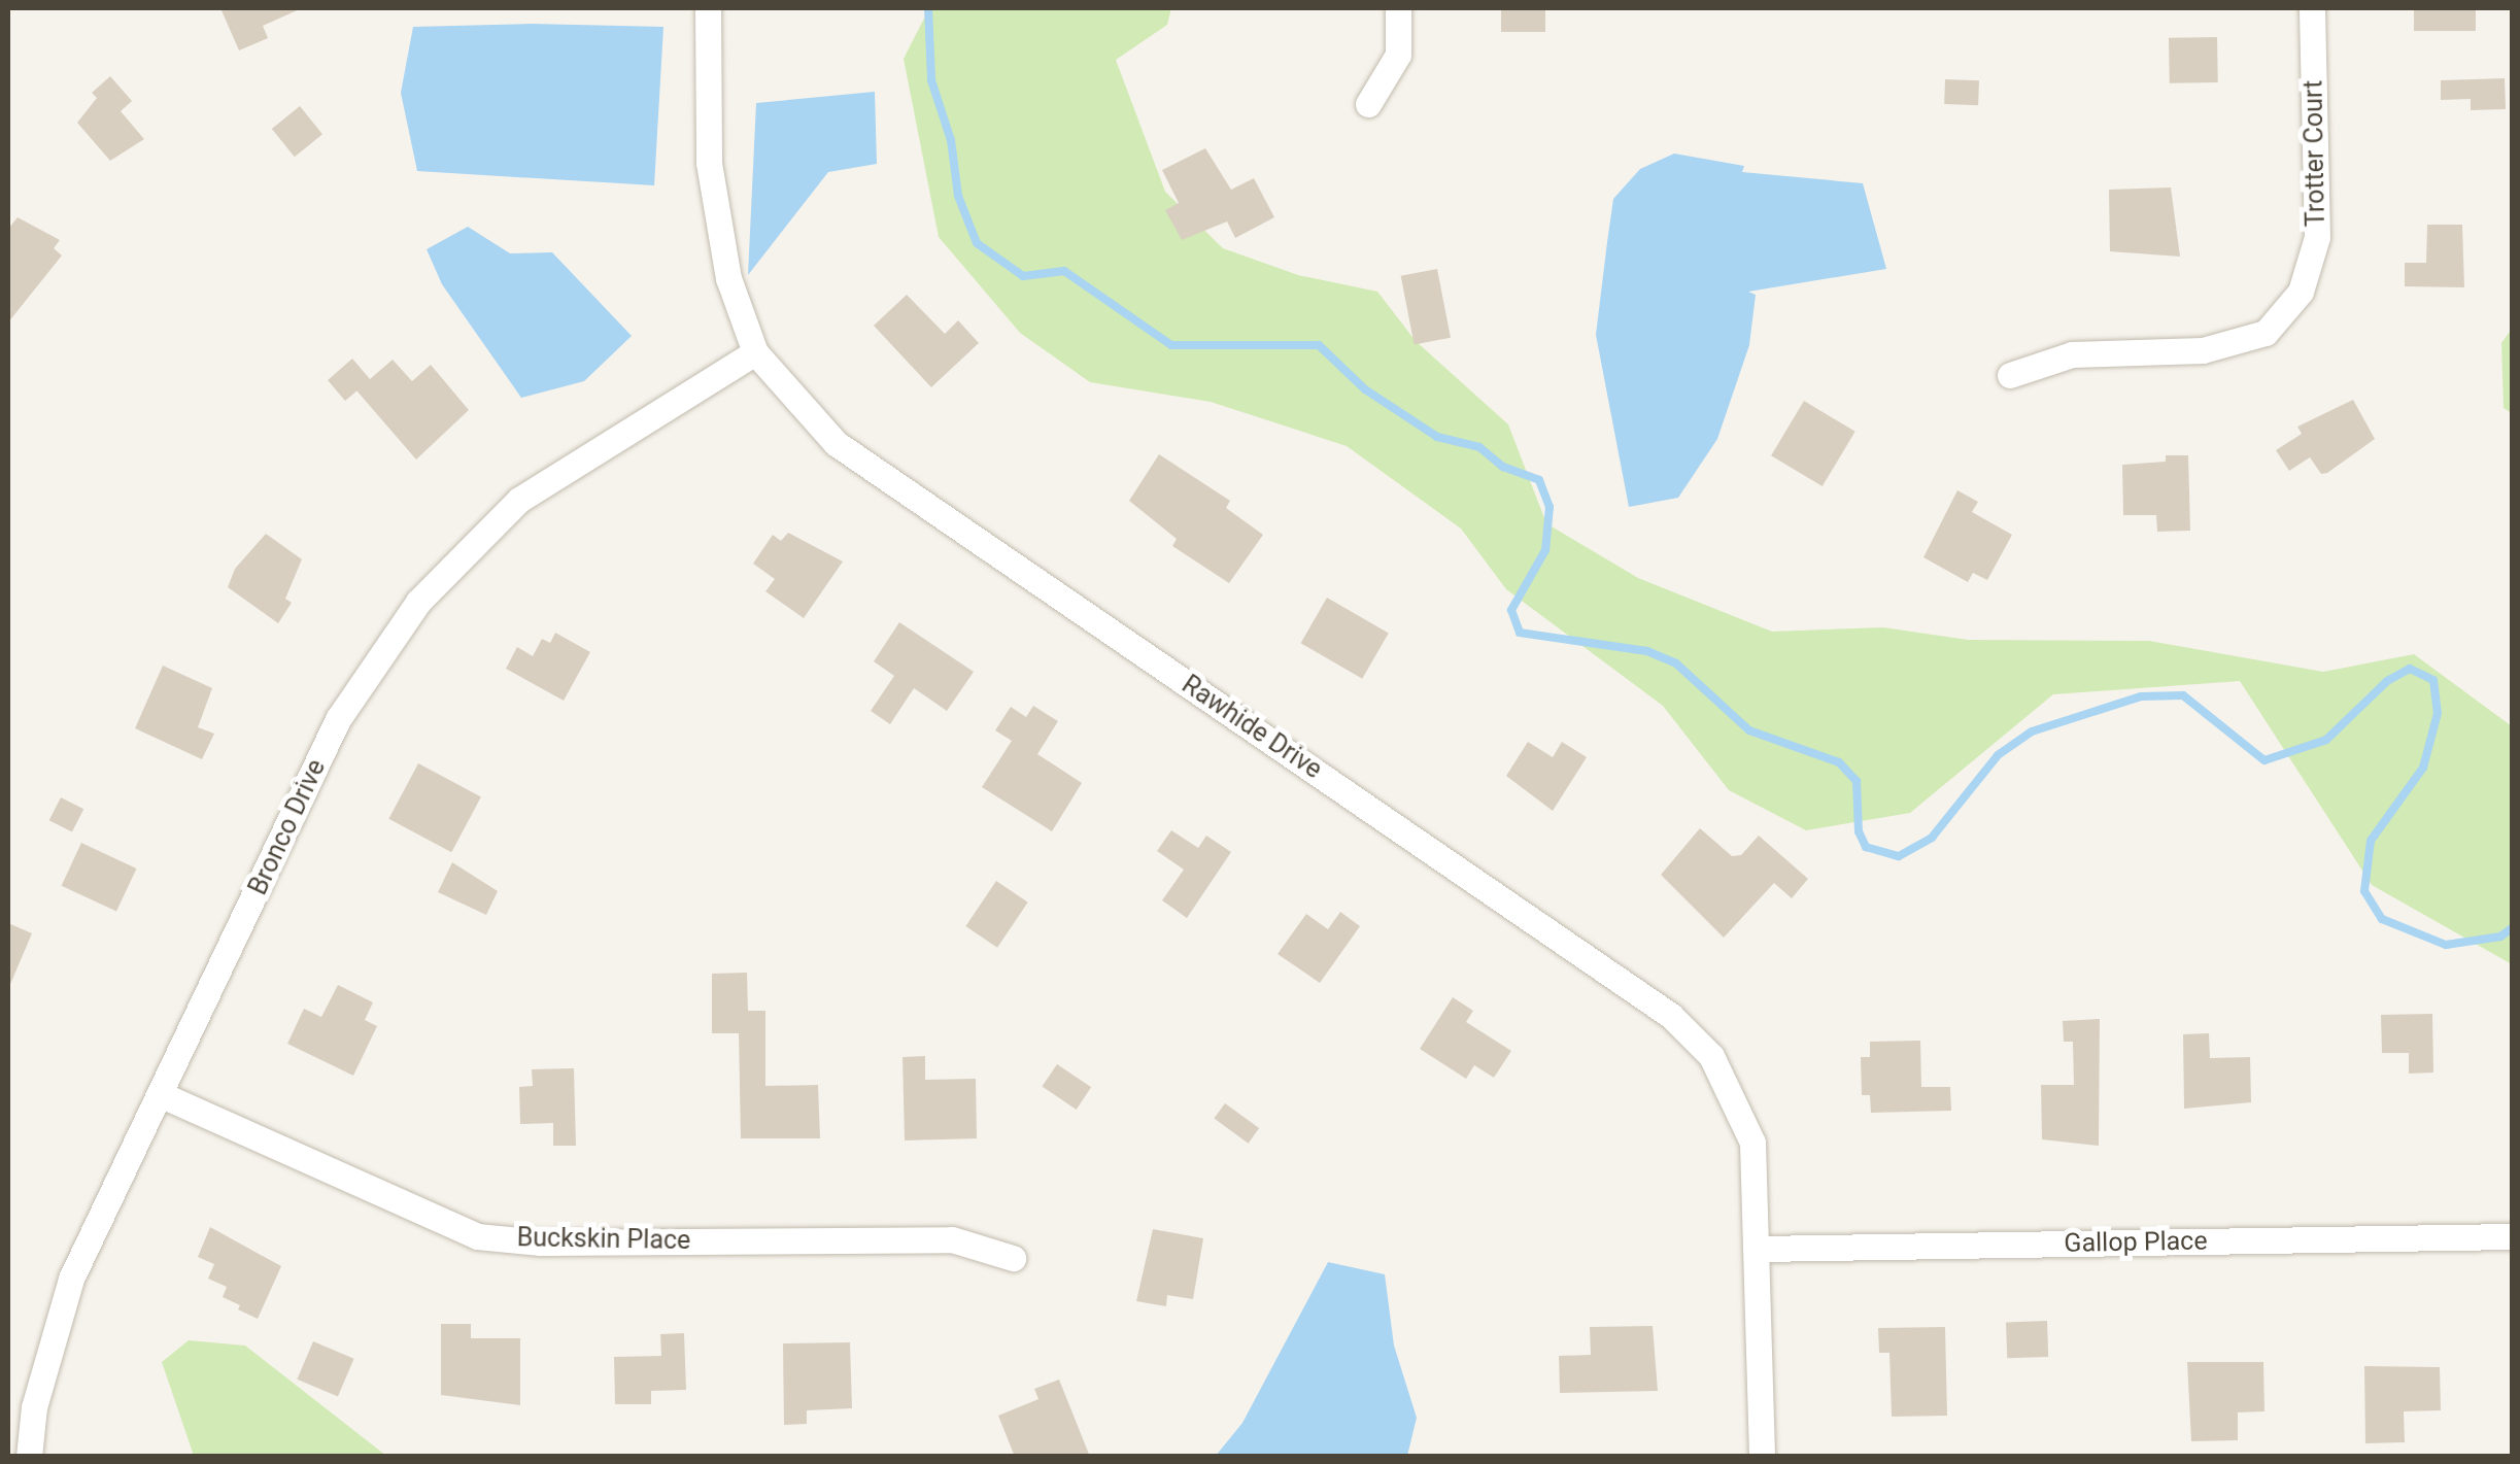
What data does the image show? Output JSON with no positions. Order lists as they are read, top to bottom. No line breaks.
{"streets":{"street":["Trotter Court","Rawhide Drive","Bronco Drive","Buckskin Place","Gallop Place"]},"crossings":[["Rawhide Drive","Bronco Drive"],["Rawhide Drive","Gallop Place"],["Bronco Drive","Buckskin Place"]]}
